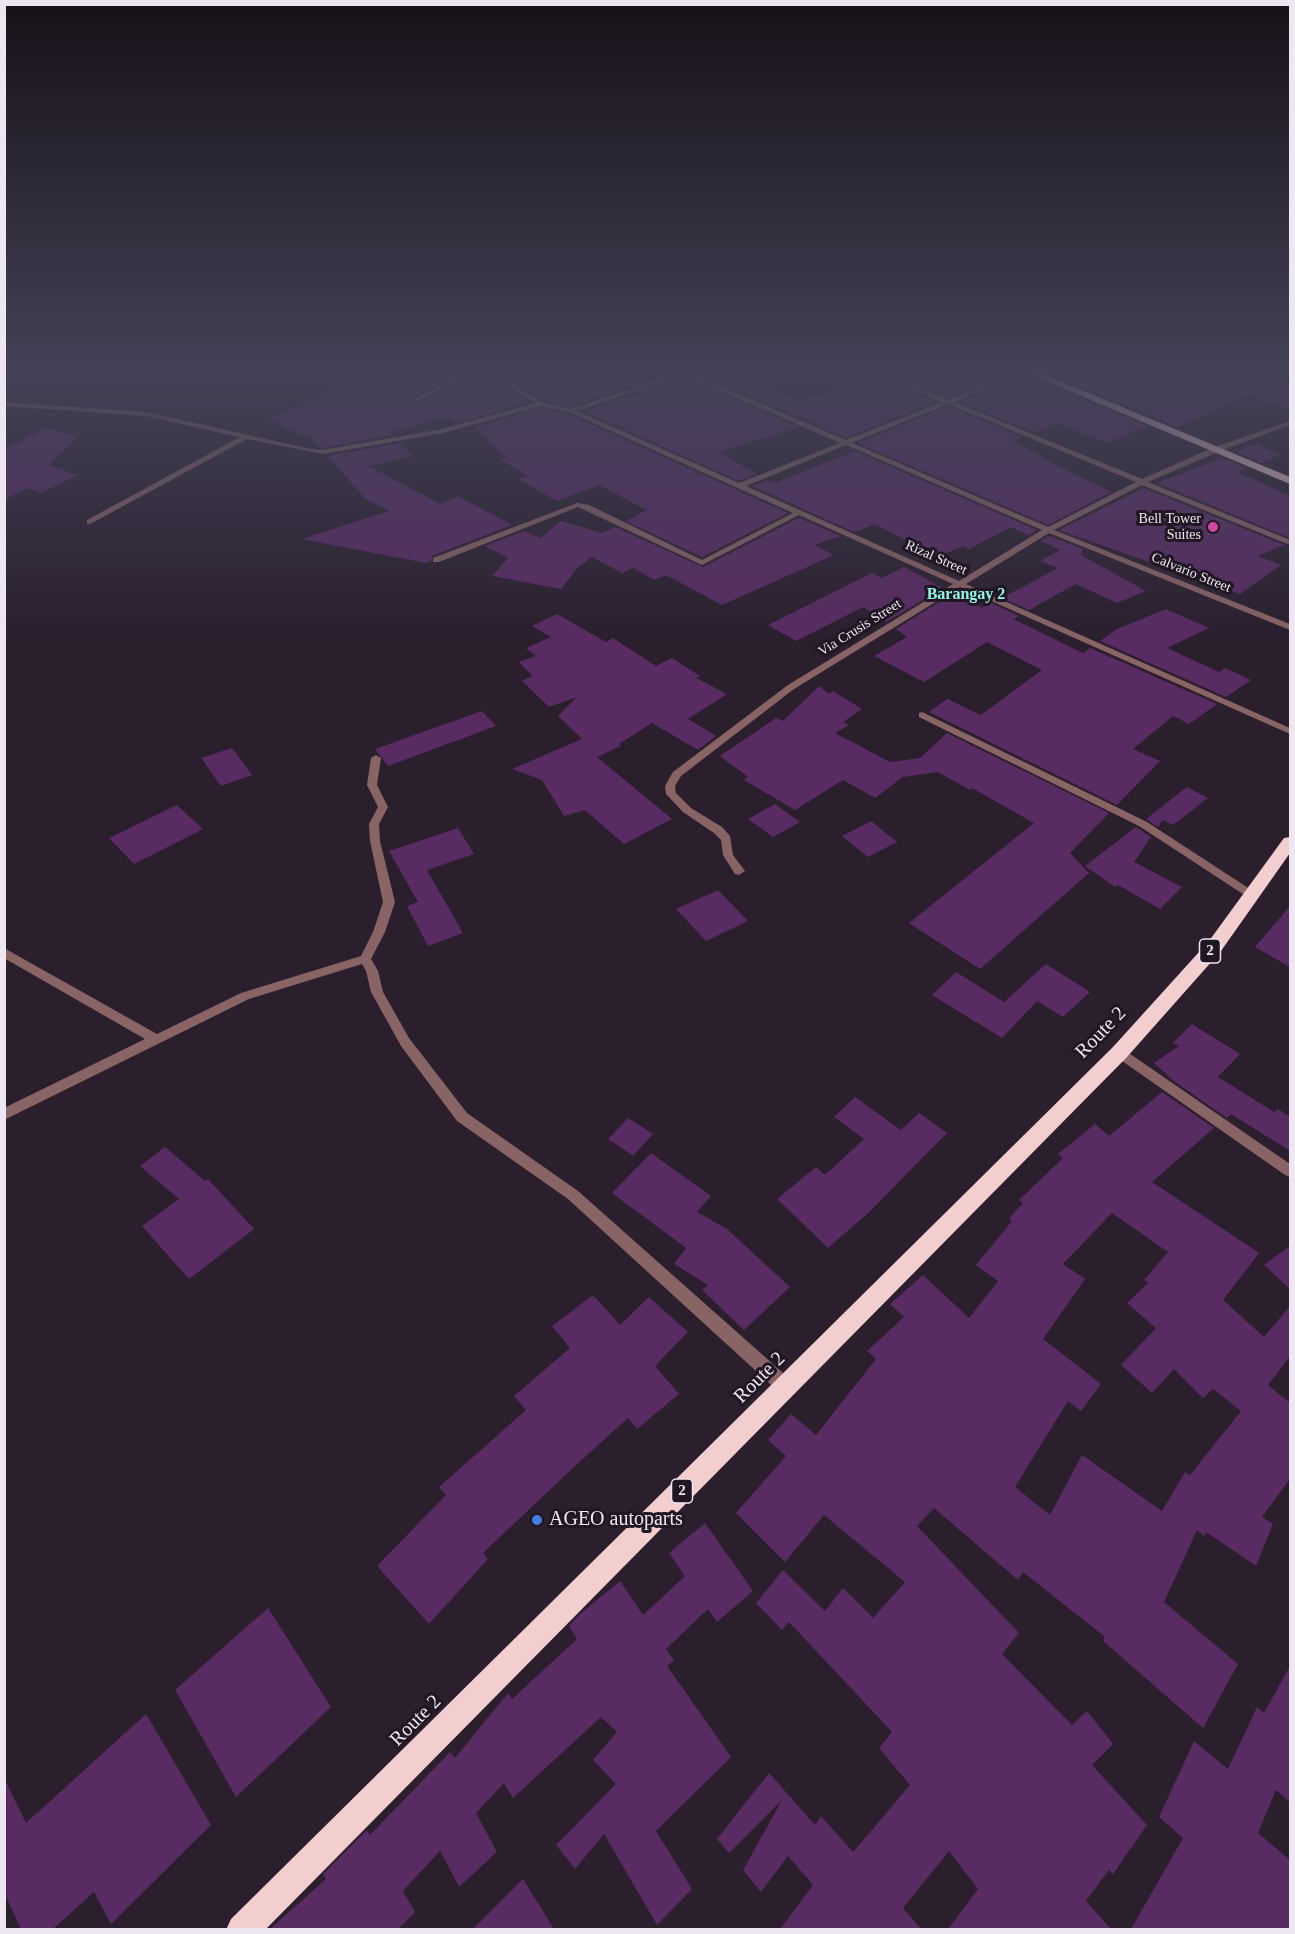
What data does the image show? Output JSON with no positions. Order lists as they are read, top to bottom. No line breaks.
{"streets":{"highway":["2","Route 2"],"street":["Rizal Street","Calvario Street","Via Crusis Street"]},"crossings":[["Rizal Street","Via Crusis Street"],["Calvario Street","Via Crusis Street"]],"districts":["Barangay 2"],"places":["Bell Tower Suites","AGEO autoparts"]}
